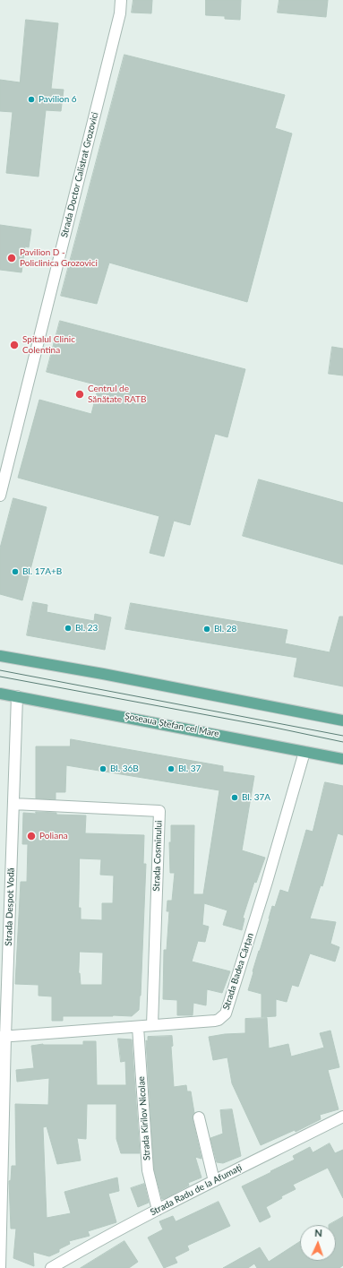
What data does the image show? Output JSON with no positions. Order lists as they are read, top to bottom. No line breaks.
{"streets":{"main road":["Șoseaua Ștefan cel Mare"],"street":["Strada Doctor Calistrat Grozovici","Strada Cosminului","Strada Despot Vodă","Strada Badea Cârțan","Strada Kirilov Nicolae","Strada Radu de la Afumați"]},"crossings":[["Șoseaua Ștefan cel Mare","Strada Despot Vodă"],["Șoseaua Ștefan cel Mare","Strada Badea Cârțan"],["Strada Cosminului","Strada Despot Vodă"],["Strada Cosminului","Strada Badea Cârțan"],["Strada Despot Vodă","Strada Badea Cârțan"],["Strada Badea Cârțan","Strada Kirilov Nicolae"],["Strada Kirilov Nicolae","Strada Radu de la Afumați"]],"places":["Pavilion 6","Pavilion D - Policlinica Grozovici","Spitalul Clinic Colentina","Centrul de Sănătate RATB","Bl. 17A+B","Bl. 23","Bl. 28","Bl. 36B","Bl. 37","Bl. 37A","Poliana"],"north":"top"}
